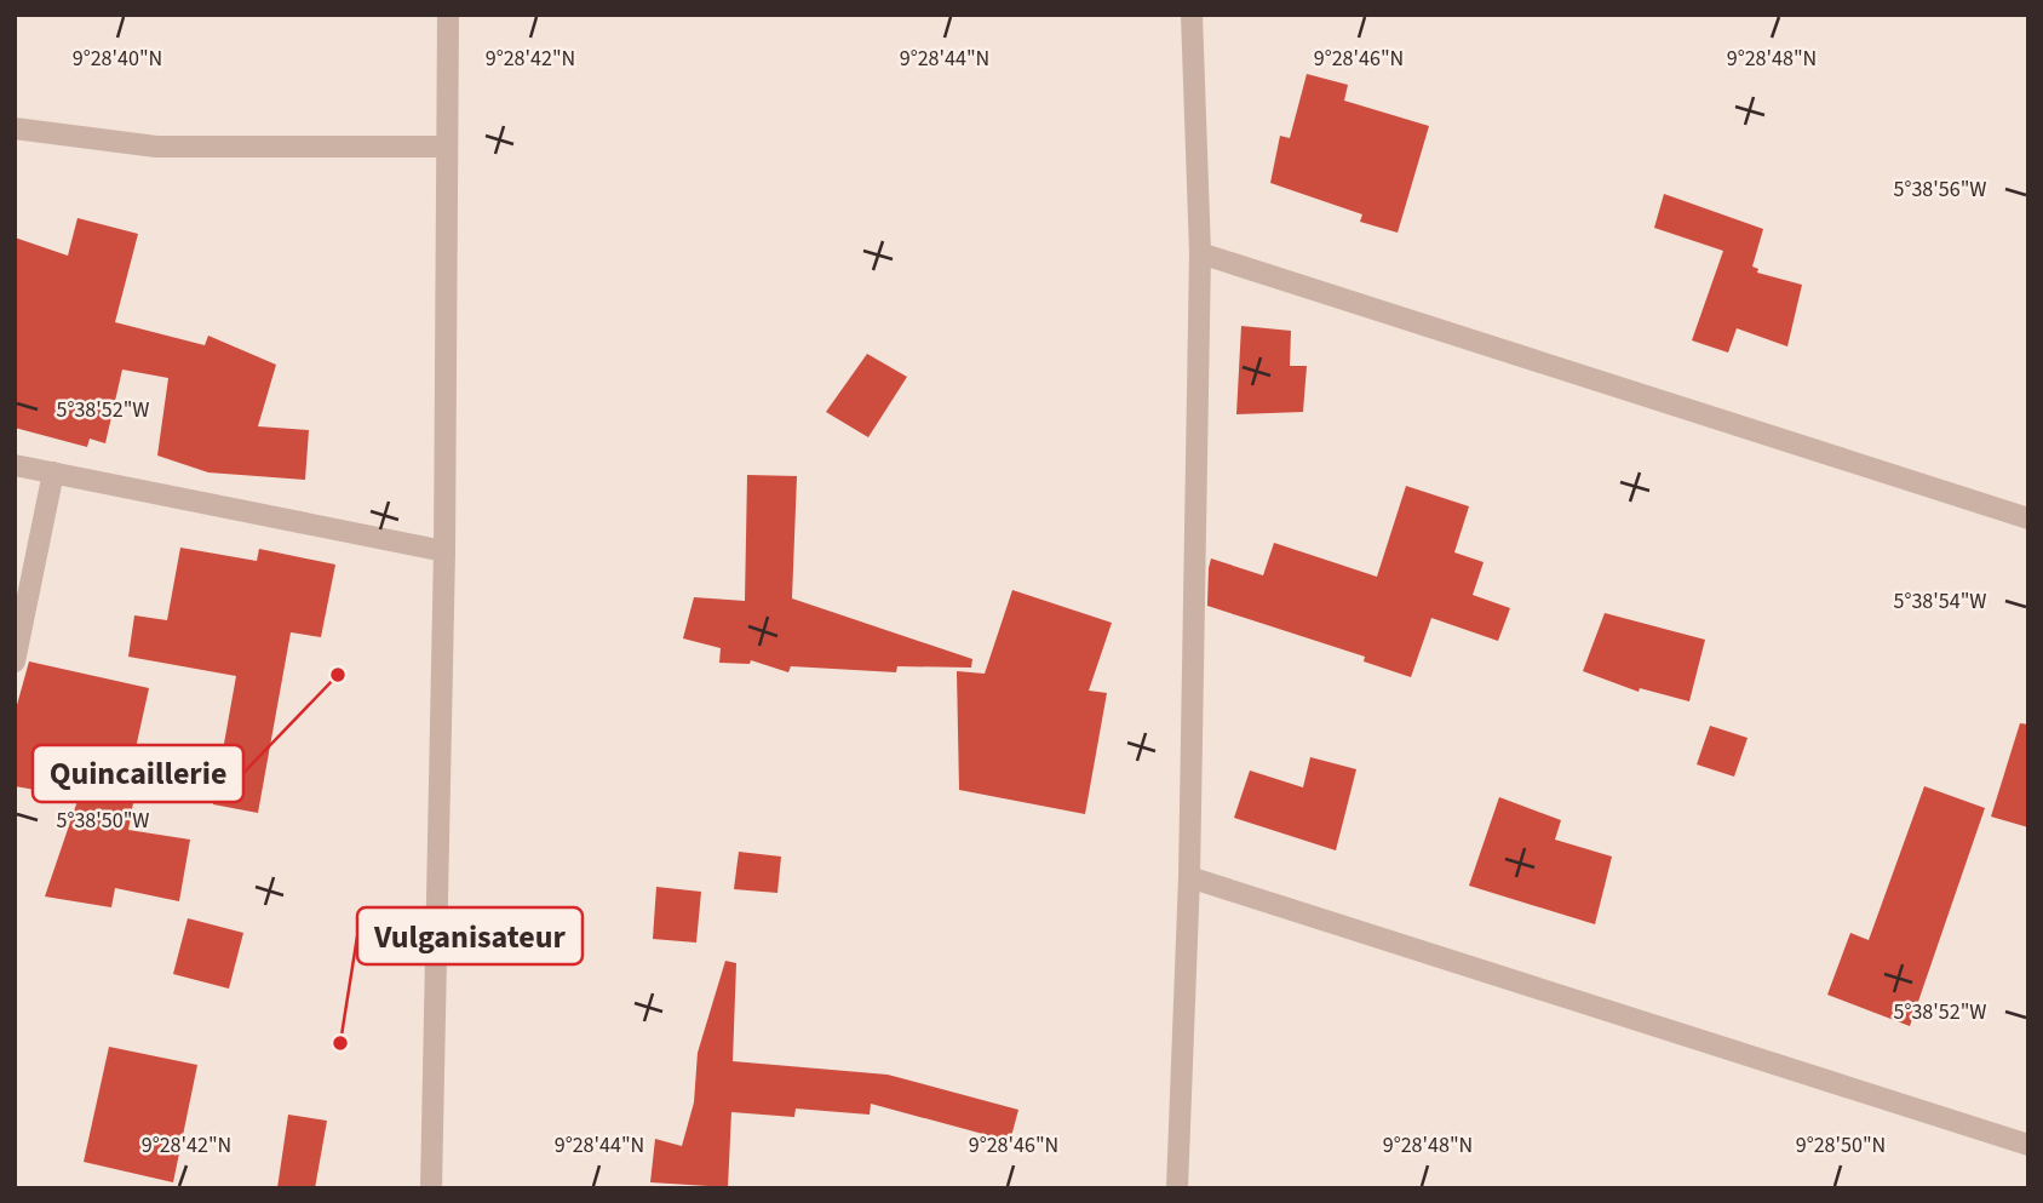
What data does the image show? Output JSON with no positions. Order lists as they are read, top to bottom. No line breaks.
{"places":["Quincaillerie","Vulganisateur"],"coordinates":["9°28'40\"N","9°28'42\"N","9°28'44\"N","9°28'46\"N","9°28'48\"N","5°38'56\"W","5°38'52\"W","5°38'54\"W","5°38'50\"W","9°28'50\"N"]}
